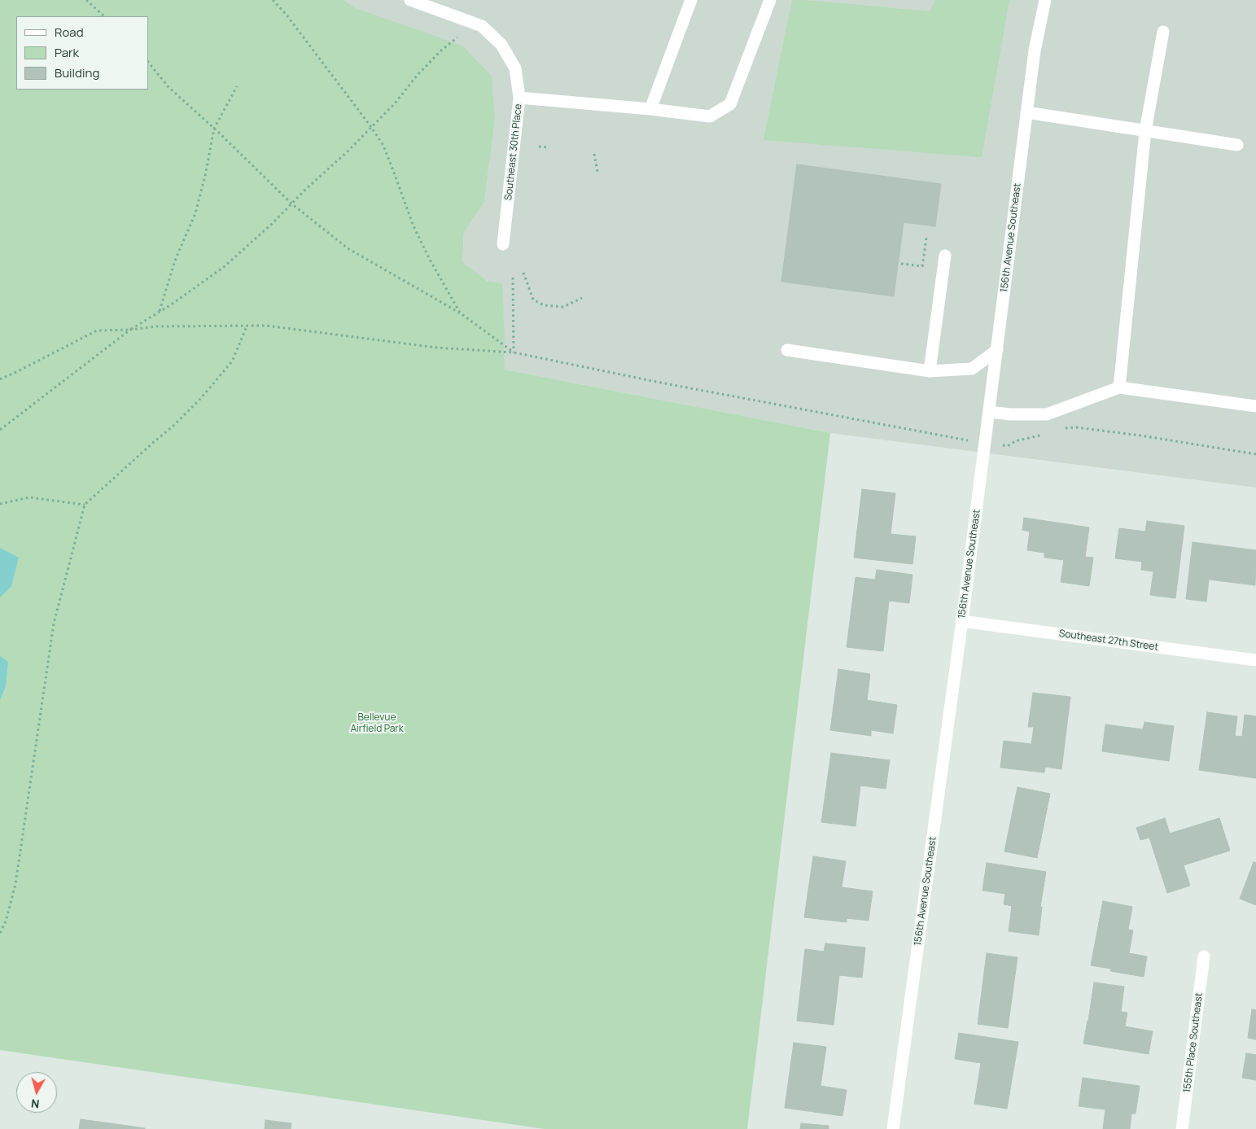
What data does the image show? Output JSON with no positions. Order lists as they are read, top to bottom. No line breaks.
{"streets":{"street":["Southeast 30th Place","156th Avenue Southeast","Southeast 27th Street","155th Place Southeast"]},"crossings":[["156th Avenue Southeast","Southeast 27th Street"]],"parks":["Bellevue Airfield Park"],"legend":["Road","Park","Building"],"north":"bottom"}
